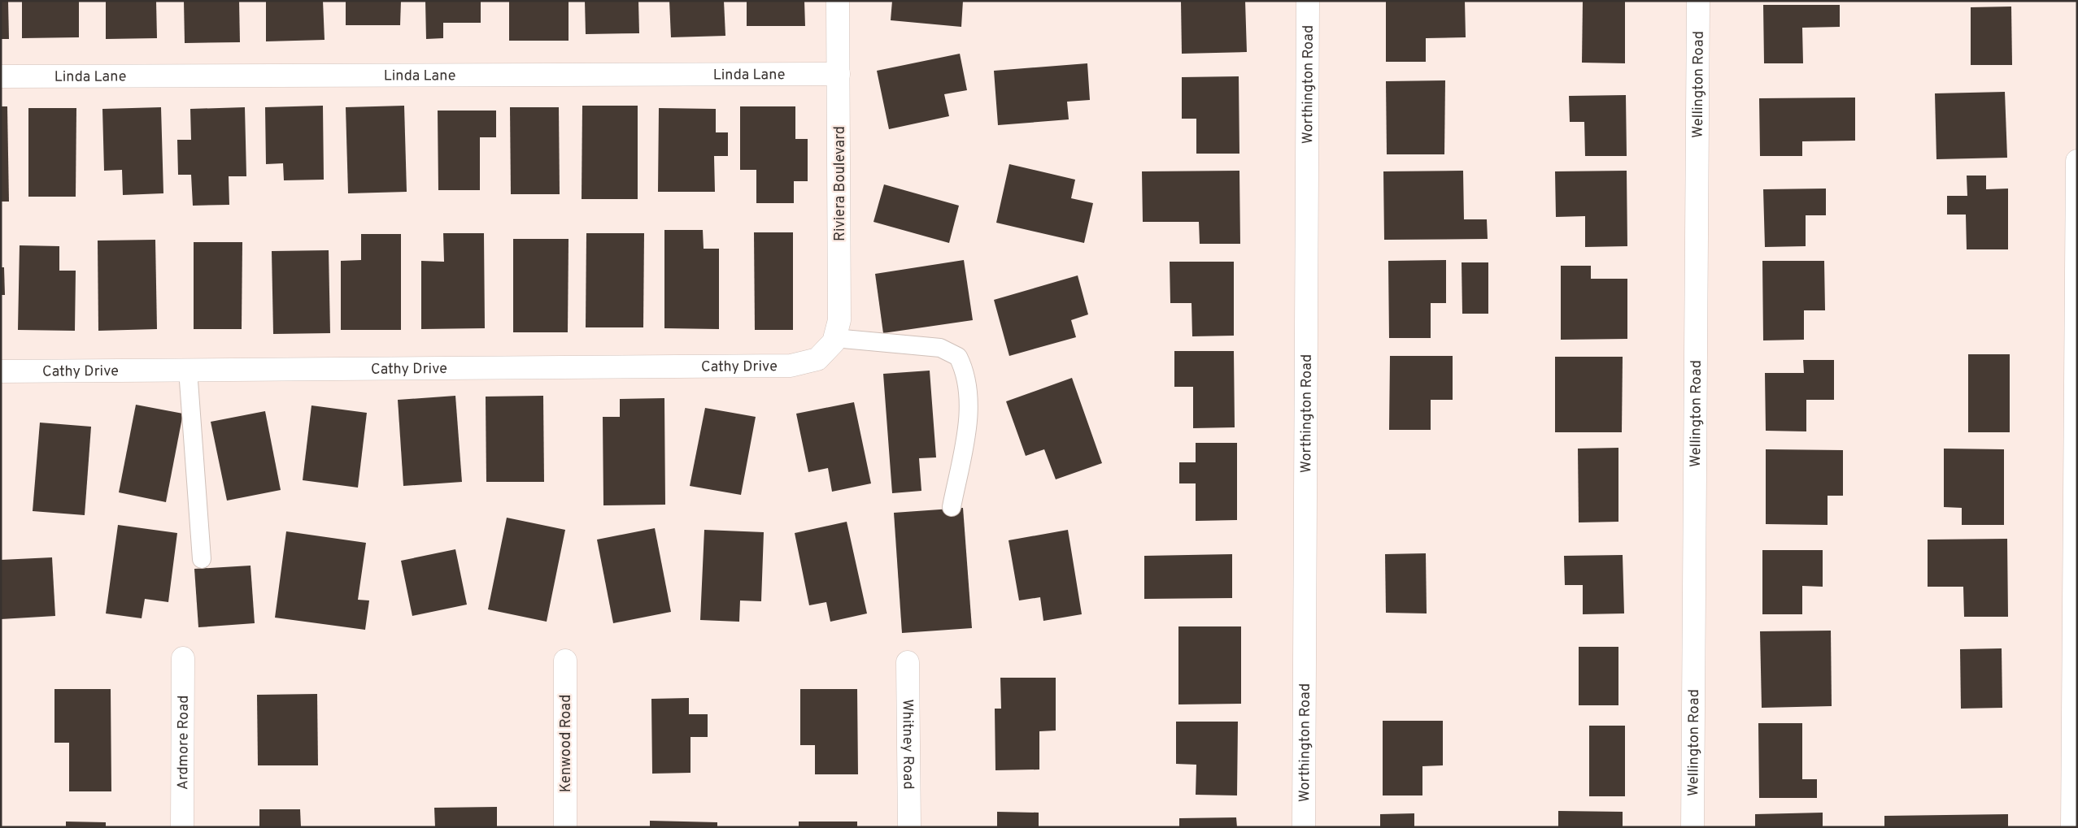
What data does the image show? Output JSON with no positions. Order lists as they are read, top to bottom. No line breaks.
{"streets":{"street":["Linda Lane","Worthington Road","Wellington Road","Riviera Boulevard","Cathy Drive","Ardmore Road","Kenwood Road","Whitney Road"]},"crossings":[["Linda Lane","Riviera Boulevard"],["Riviera Boulevard","Cathy Drive"]]}
